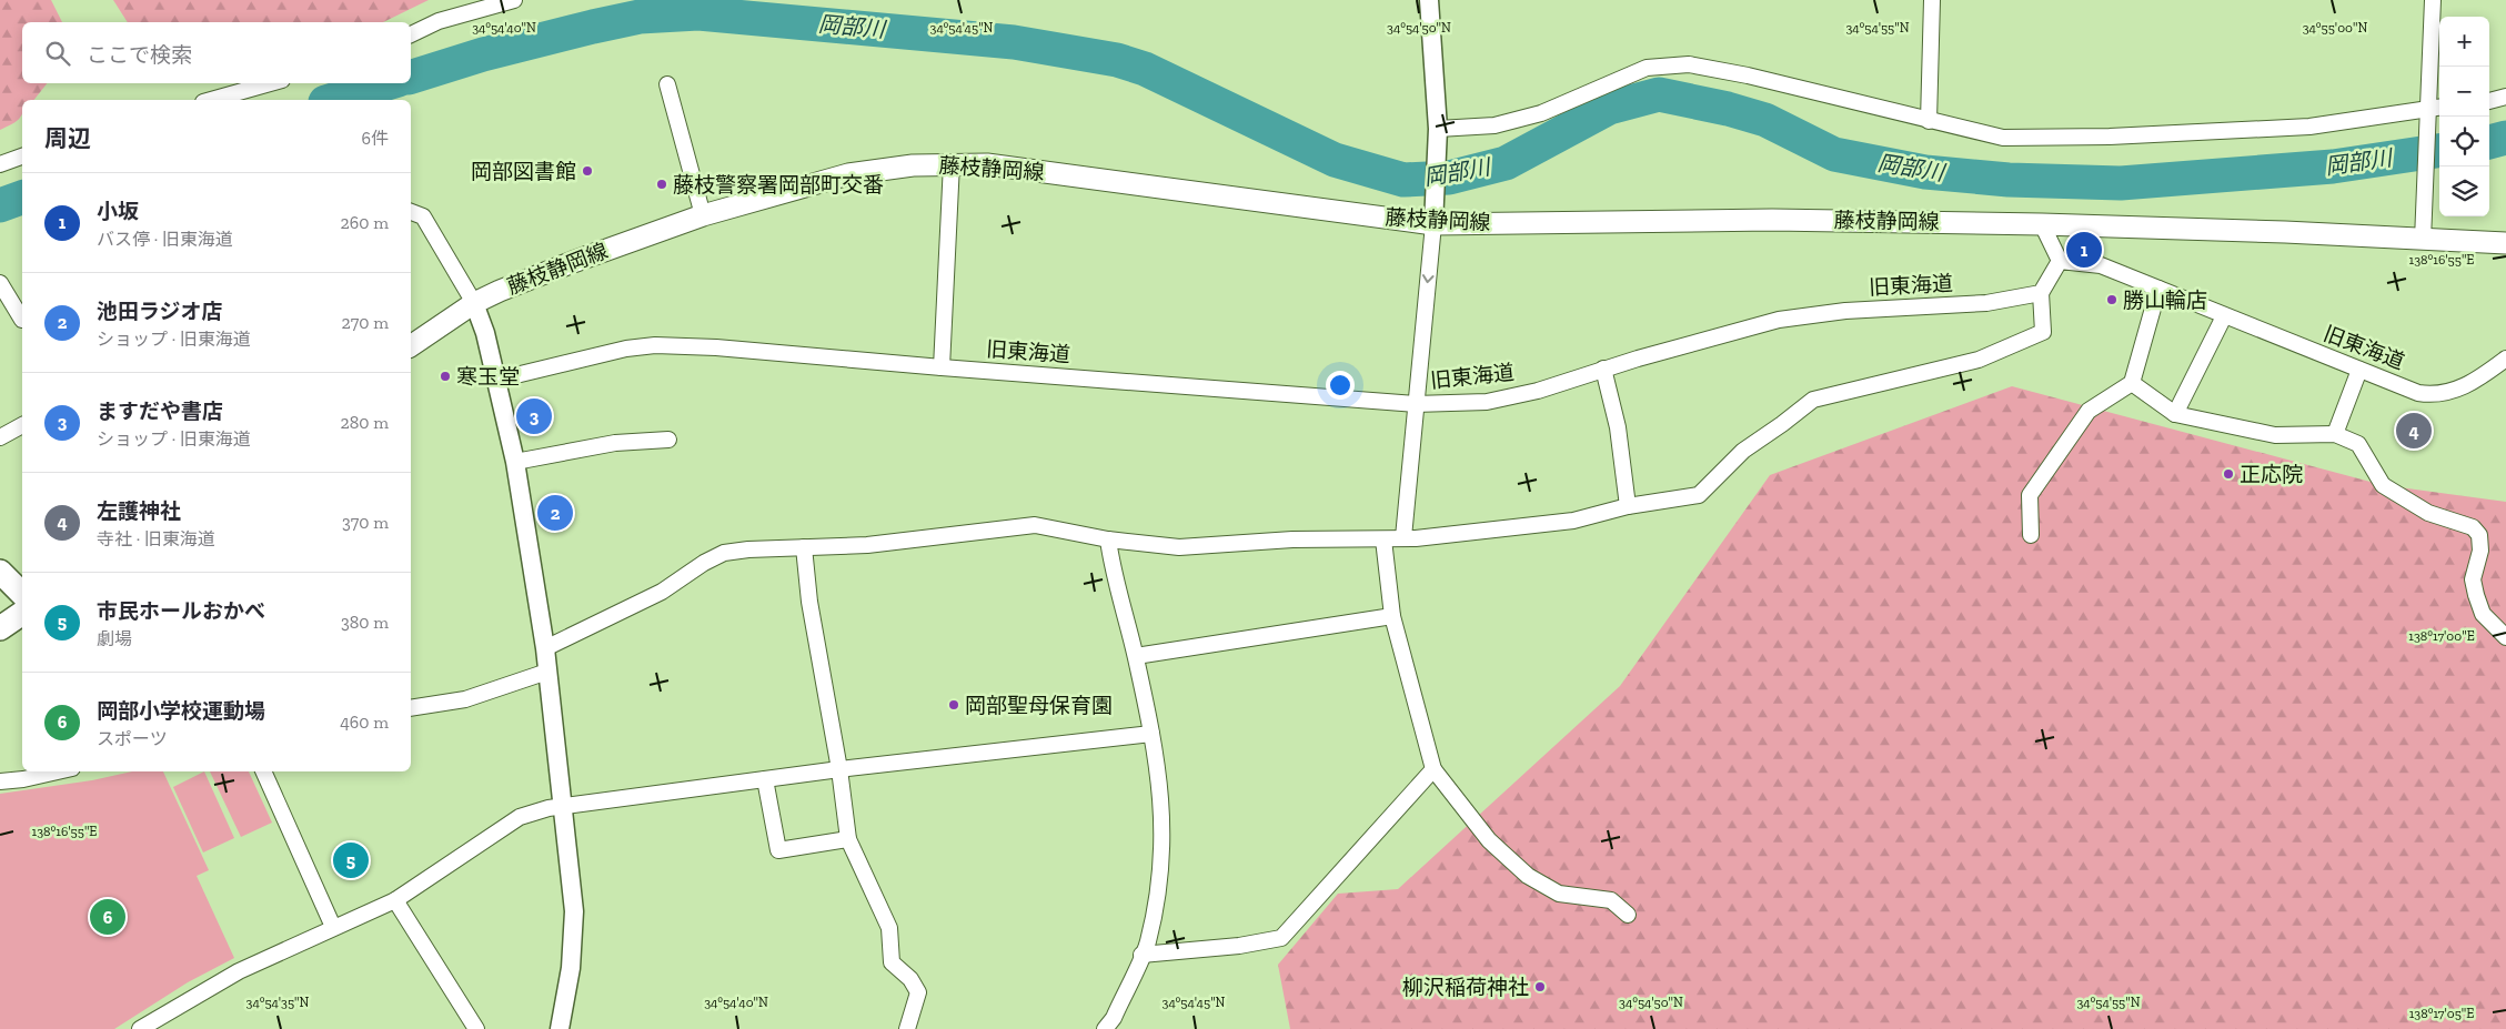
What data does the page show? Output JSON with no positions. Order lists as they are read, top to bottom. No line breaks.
{"streets":{"main road":["藤枝静岡線"],"street":["旧東海道"]},"water":["岡部川"],"places":["岡部図書館","藤枝警察署岡部町交番","勝山輪店","寒玉堂","正応院","岡部聖母保育園","柳沢稲荷神社"],"page":{"map_buttons":["+","−"],"search":"ここで検索","heading":["周辺","6件"],"list":[{"mark":"1","name":"小坂","note":"バス停 · 旧東海道","value":"260 m"},{"mark":"2","name":"池田ラジオ店","note":"ショップ · 旧東海道","value":"270 m"},{"mark":"3","name":"ますだや書店","note":"ショップ · 旧東海道","value":"280 m"},{"mark":"4","name":"左護神社","note":"寺社 · 旧東海道","value":"370 m"},{"mark":"5","name":"市民ホールおかべ","note":"劇場","value":"380 m"},{"mark":"6","name":"岡部小学校運動場","note":"スポーツ","value":"460 m"}],"pins":["1","3","4","2","5","6"]},"coordinates":["34°54'40\"N","34°54'45\"N","34°54'50\"N","34°54'55\"N","34°55'00\"N","138°16'55\"E","138°17'00\"E","34°54'35\"N","138°17'05\"E"]}
